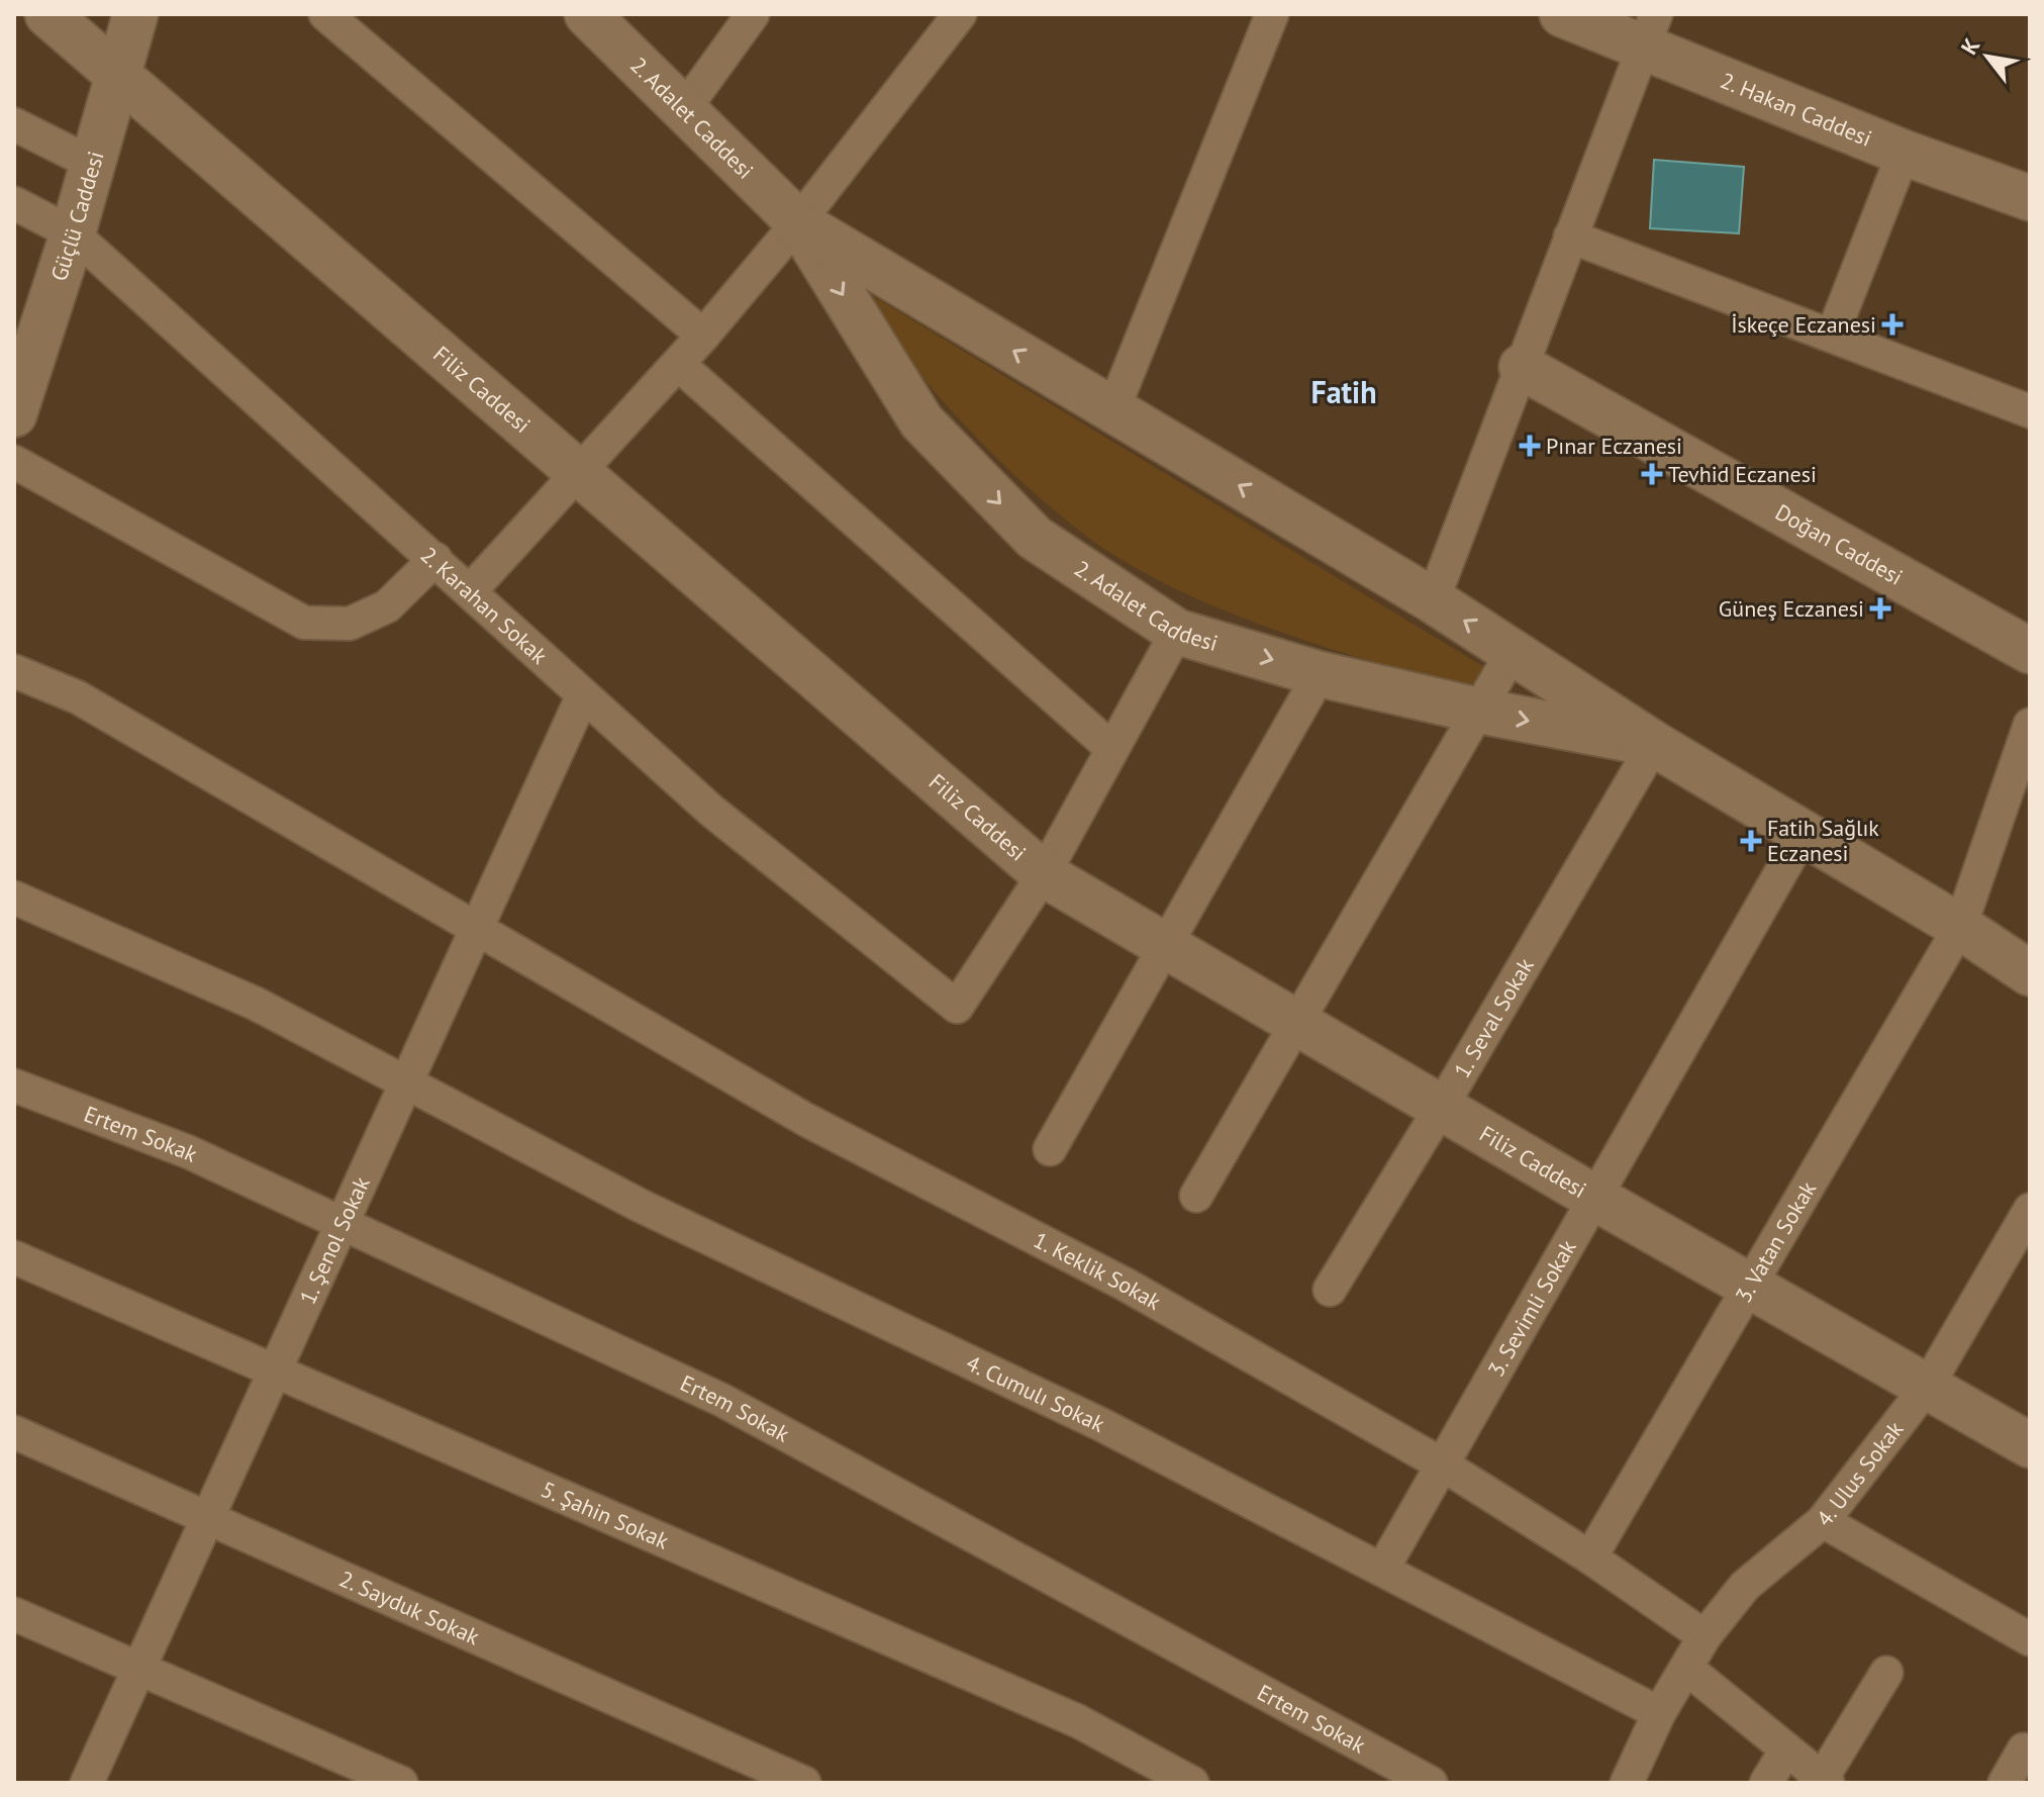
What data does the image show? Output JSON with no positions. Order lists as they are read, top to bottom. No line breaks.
{"streets":{"main road":["2. Hakan Caddesi","2. Adalet Caddesi","Güçlü Caddesi","Filiz Caddesi","Doğan Caddesi"],"street":["2. Karahan Sokak","1. Seval Sokak","Ertem Sokak","1. Şenol Sokak","3. Vatan Sokak","1. Keklik Sokak","3. Sevimli Sokak","4. Cumulı Sokak","4. Ulus Sokak","5. Şahin Sokak","2. Sayduk Sokak"]},"crossings":[["2. Adalet Caddesi","1. Seval Sokak"],["2. Adalet Caddesi","3. Vatan Sokak"],["2. Adalet Caddesi","3. Sevimli Sokak"],["Güçlü Caddesi","Filiz Caddesi"],["Güçlü Caddesi","2. Karahan Sokak"],["Filiz Caddesi","2. Karahan Sokak"],["Filiz Caddesi","1. Seval Sokak"],["Filiz Caddesi","3. Vatan Sokak"],["Filiz Caddesi","3. Sevimli Sokak"],["Filiz Caddesi","4. Ulus Sokak"],["2. Karahan Sokak","1. Şenol Sokak"],["Ertem Sokak","1. Şenol Sokak"],["1. Şenol Sokak","1. Keklik Sokak"],["1. Şenol Sokak","4. Cumulı Sokak"],["1. Şenol Sokak","5. Şahin Sokak"],["1. Şenol Sokak","2. Sayduk Sokak"],["3. Vatan Sokak","1. Keklik Sokak"],["1. Keklik Sokak","3. Sevimli Sokak"],["1. Keklik Sokak","4. Ulus Sokak"],["3. Sevimli Sokak","4. Cumulı Sokak"],["4. Cumulı Sokak","4. Ulus Sokak"]],"districts":["Fatih"],"places":{"health":["İskeçe Eczanesi","Pınar Eczanesi","Tevhid Eczanesi","Güneş Eczanesi","Fatih Sağlık Eczanesi"]},"north":"top left"}
